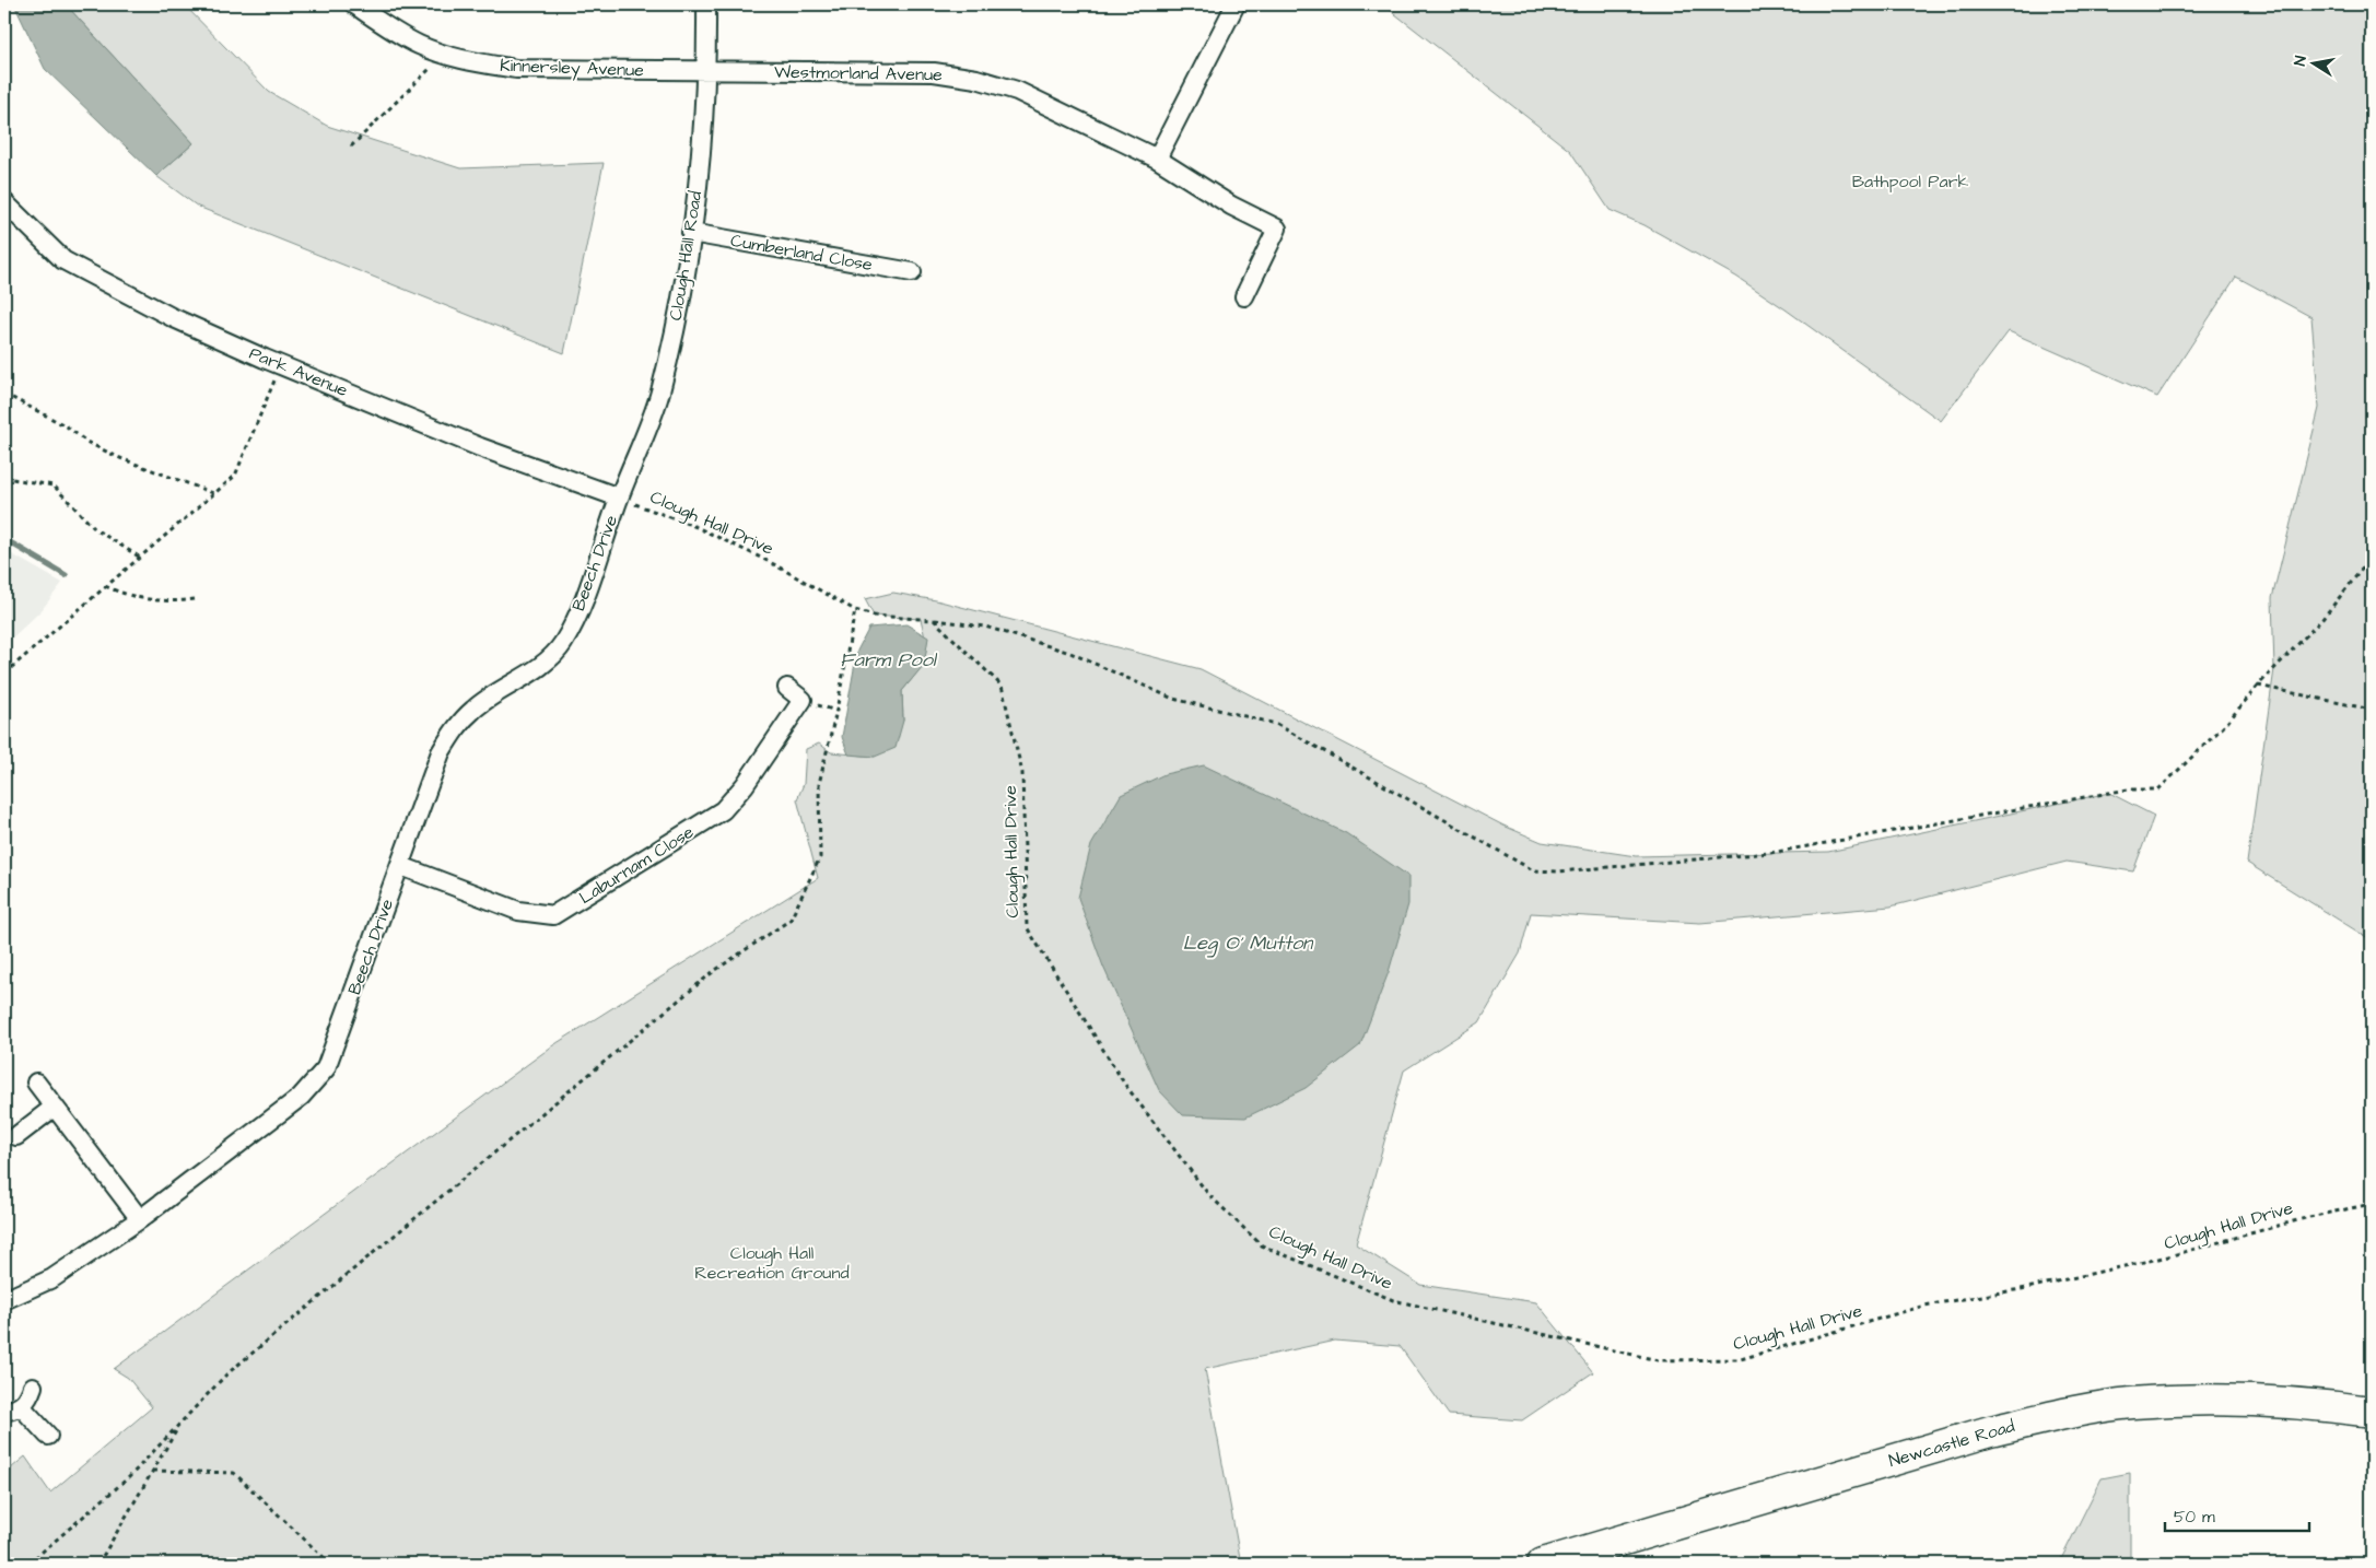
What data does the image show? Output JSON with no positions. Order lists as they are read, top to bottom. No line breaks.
{"streets":{"highway":["Newcastle Road"],"street":["Kinnersley Avenue","Westmorland Avenue","Cumberland Close","Clough Hall Road","Park Avenue","Beech Drive","Laburnam Close"],"path":["Clough Hall Drive"]},"crossings":[["Kinnersley Avenue","Westmorland Avenue"],["Kinnersley Avenue","Clough Hall Road"],["Westmorland Avenue","Clough Hall Road"],["Cumberland Close","Clough Hall Road"],["Clough Hall Road","Park Avenue"],["Clough Hall Road","Clough Hall Drive"],["Clough Hall Road","Beech Drive"],["Park Avenue","Clough Hall Drive"],["Park Avenue","Beech Drive"],["Clough Hall Drive","Beech Drive"],["Beech Drive","Laburnam Close"]],"water":["Farm Pool","Leg O' Mutton"],"parks":["Bathpool Park","Clough Hall Recreation Ground"],"scale_bar":"50 m","north":"left"}
